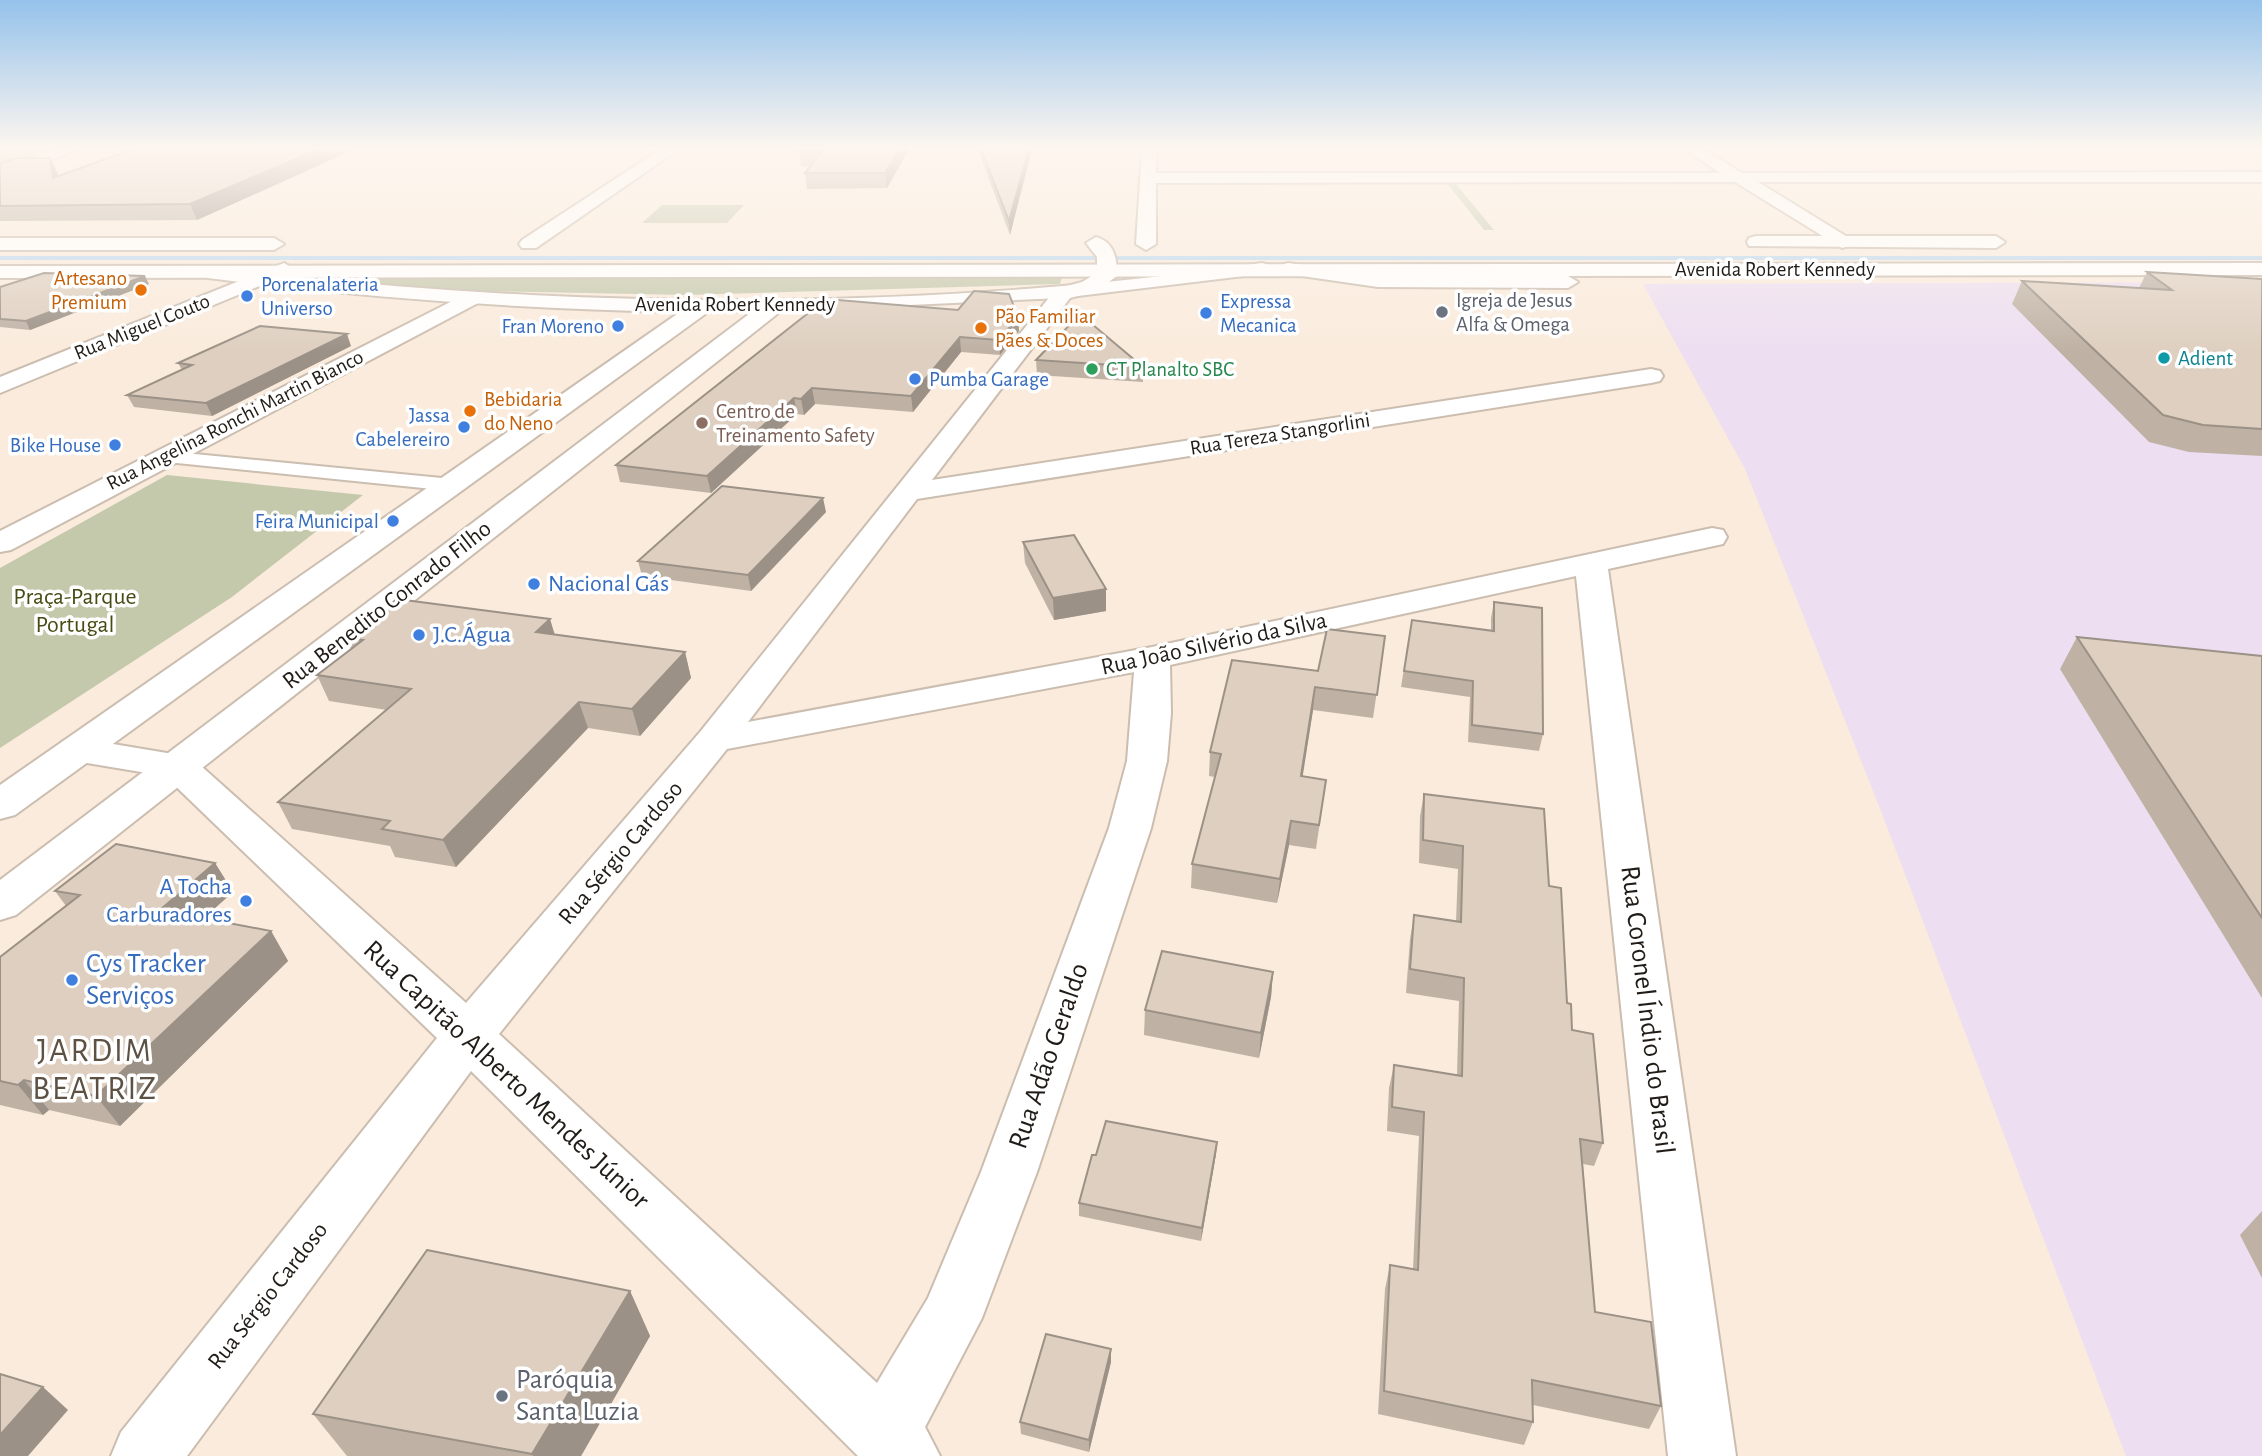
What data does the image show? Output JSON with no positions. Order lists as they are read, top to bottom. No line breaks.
{"streets":{"street":["Avenida Robert Kennedy","Rua Miguel Couto","Rua Angelina Ronchi Martin Bianco","Rua Tereza Stangorlini","Rua Benedito Conrado Filho","Rua João Silvério da Silva","Rua Sérgio Cardoso","Rua Coronel Índio do Brasil","Rua Adão Geraldo","Rua Capitão Alberto Mendes Júnior"]},"crossings":[["Avenida Robert Kennedy","Rua Miguel Couto"],["Avenida Robert Kennedy","Rua Angelina Ronchi Martin Bianco"],["Avenida Robert Kennedy","Rua Benedito Conrado Filho"],["Avenida Robert Kennedy","Rua Sérgio Cardoso"],["Rua Tereza Stangorlini","Rua Sérgio Cardoso"],["Rua Benedito Conrado Filho","Rua Capitão Alberto Mendes Júnior"],["Rua João Silvério da Silva","Rua Sérgio Cardoso"],["Rua João Silvério da Silva","Rua Coronel Índio do Brasil"],["Rua João Silvério da Silva","Rua Adão Geraldo"],["Rua Sérgio Cardoso","Rua Capitão Alberto Mendes Júnior"],["Rua Adão Geraldo","Rua Capitão Alberto Mendes Júnior"]],"districts":["JARDIM BEATRIZ"],"parks":["Praça-Parque Portugal"],"places":["Artesano Premium","Porcenalateria Universo","Igreja de Jesus Alfa & Omega","Expressa Mecanica","Fran Moreno","Pão Familiar Pães & Doces","Adient","CT Planalto SBC","Pumba Garage","Bebidaria do Neno","Centro de Treinamento Safety","Jassa Cabelereiro","Bike House","Feira Municipal","Nacional Gás","J.C.Água","A Tocha Carburadores","Cys Tracker Serviços","Paróquia Santa Luzia"]}
